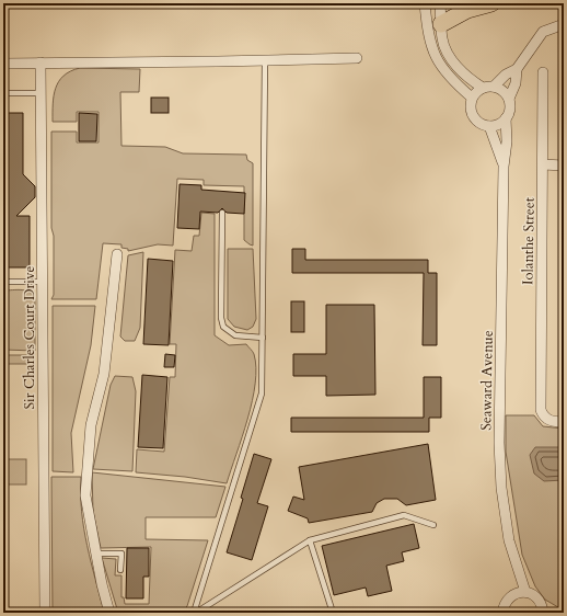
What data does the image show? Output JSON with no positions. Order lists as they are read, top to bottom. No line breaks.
{"streets":{"street":["Iolanthe Street","Sir Charles Court Drive","Seaward Avenue"]}}
